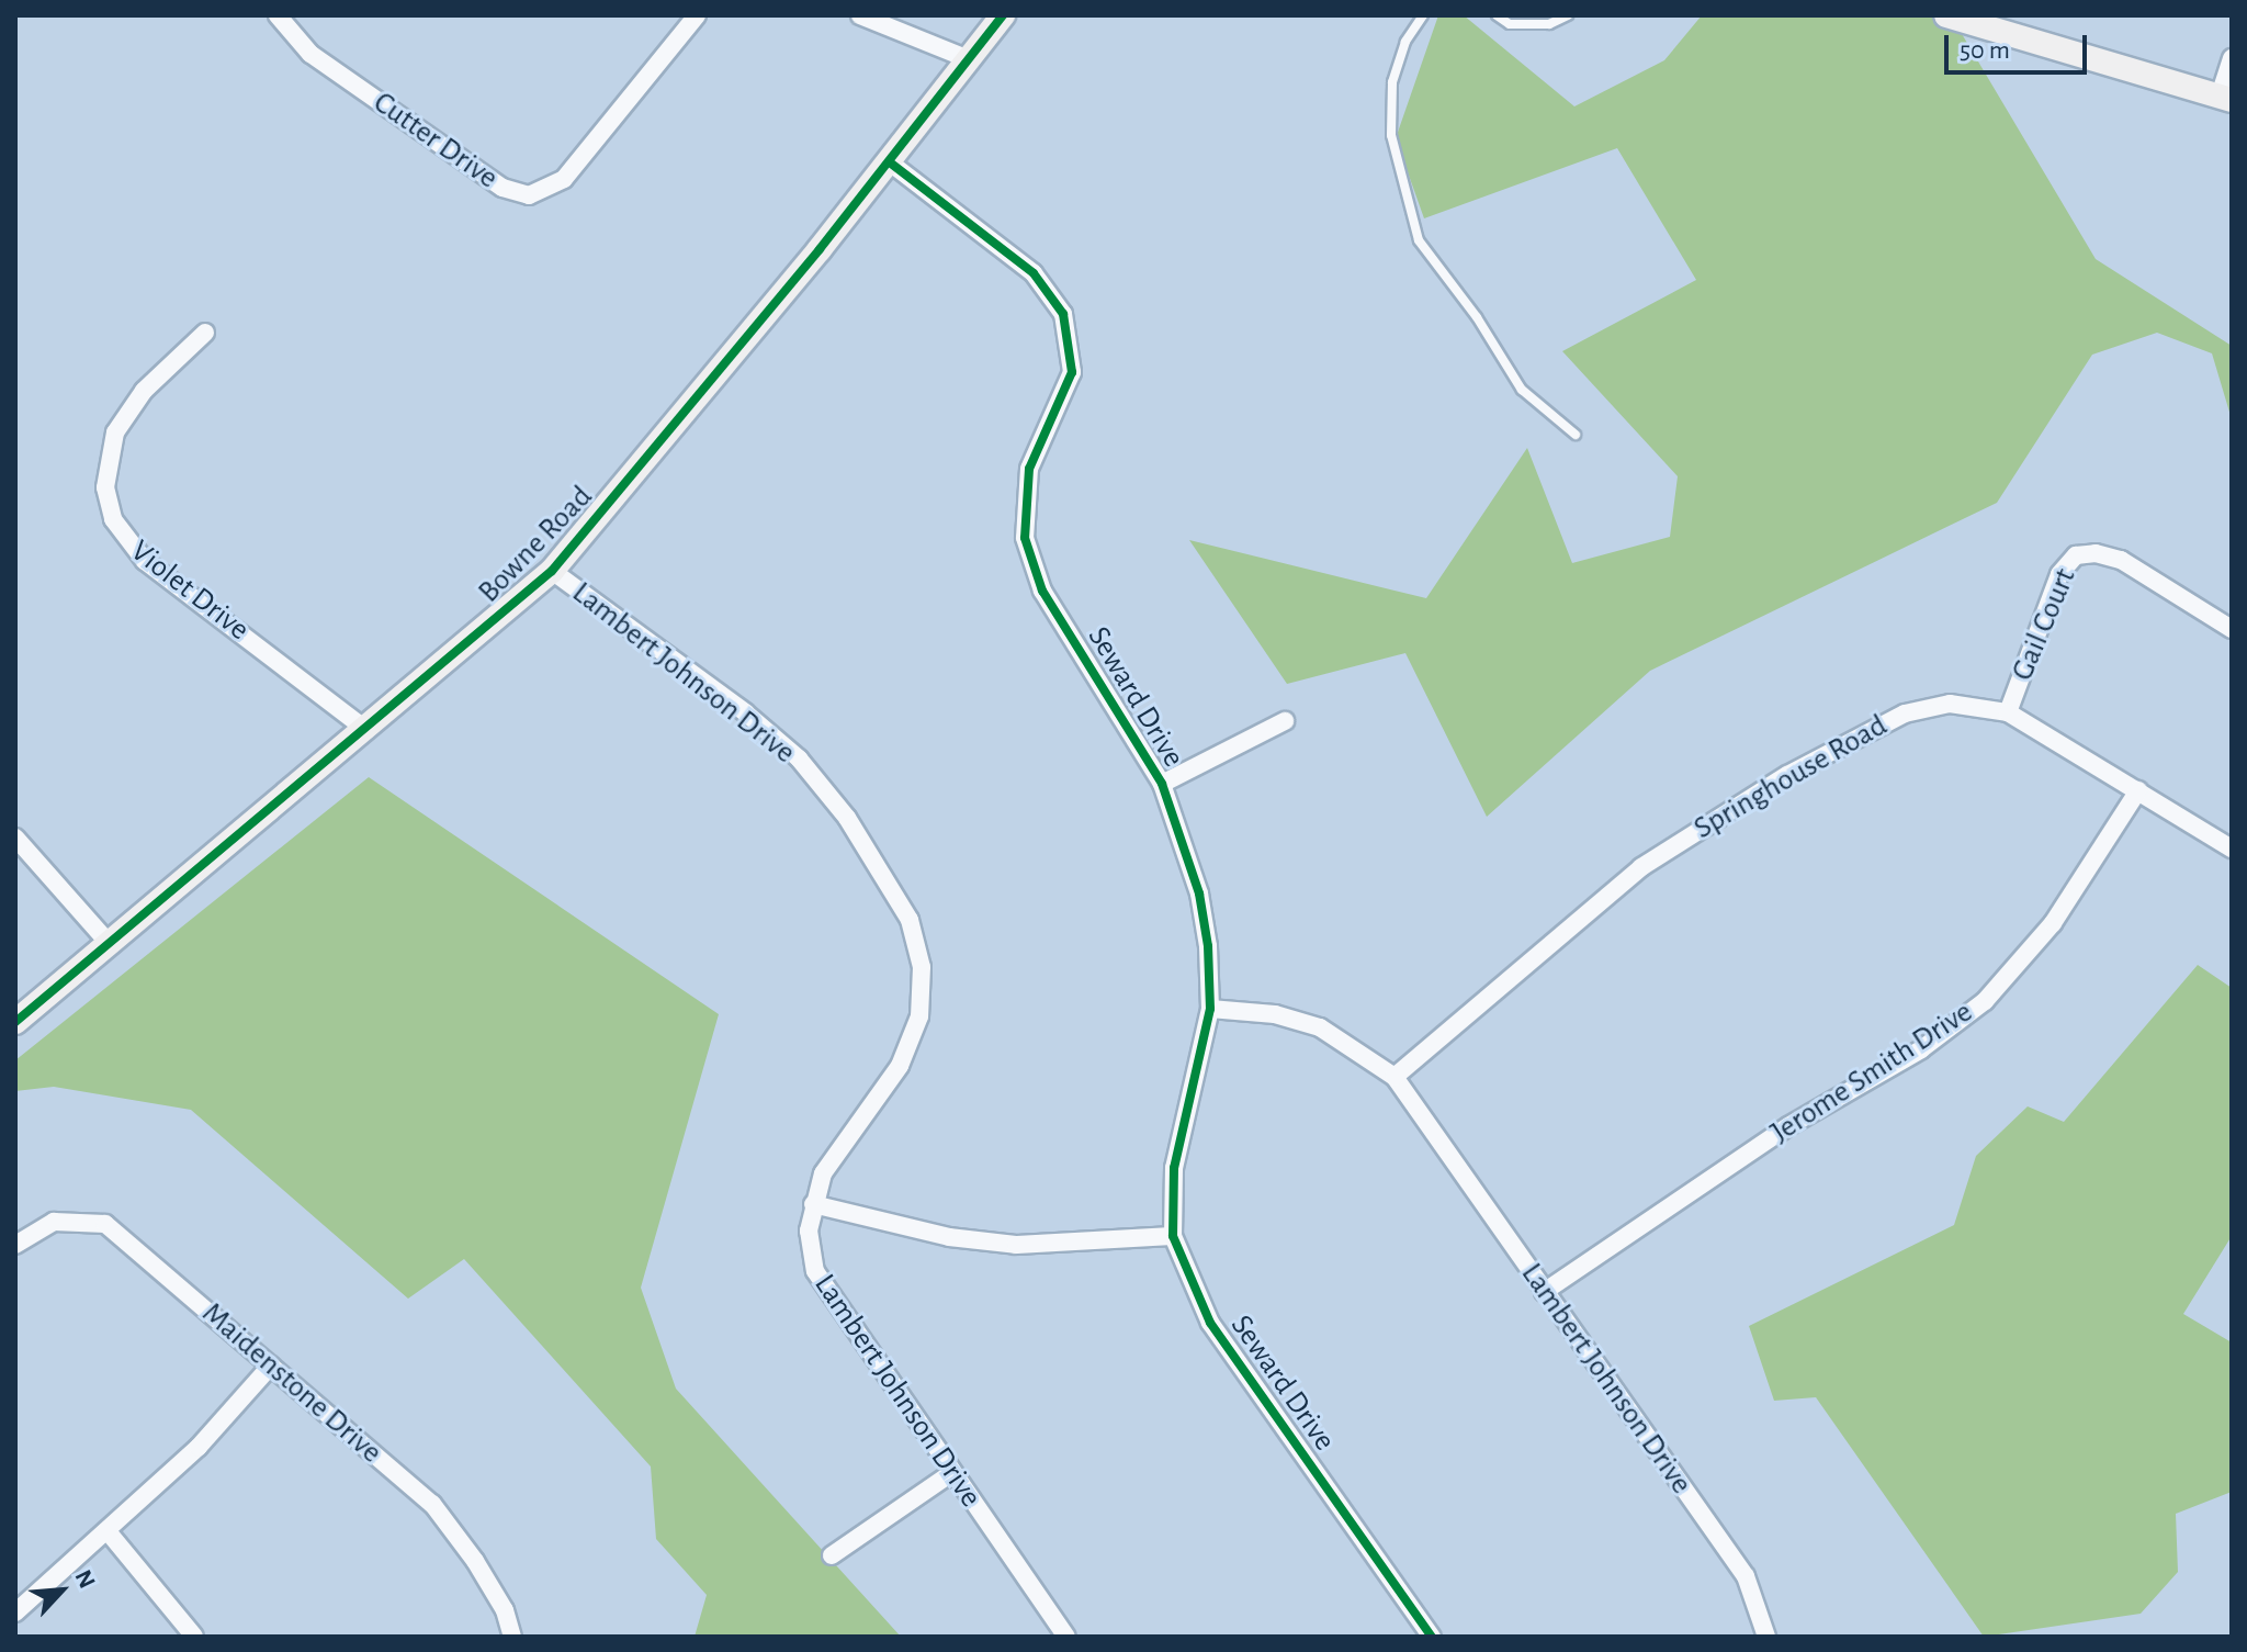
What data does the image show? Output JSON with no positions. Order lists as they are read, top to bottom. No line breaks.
{"streets":{"street":["Cutter Drive","Bowne Road","Violet Drive","Gail Court","Lambert Johnson Drive","Seward Drive","Springhouse Road","Jerome Smith Drive","Maidenstone Drive"]},"crossings":[["Bowne Road","Violet Drive"],["Bowne Road","Lambert Johnson Drive"],["Bowne Road","Seward Drive"],["Gail Court","Springhouse Road"],["Lambert Johnson Drive","Seward Drive"],["Lambert Johnson Drive","Springhouse Road"],["Lambert Johnson Drive","Jerome Smith Drive"],["Springhouse Road","Jerome Smith Drive"]],"scale_bar":"50 m","north":"top right"}
